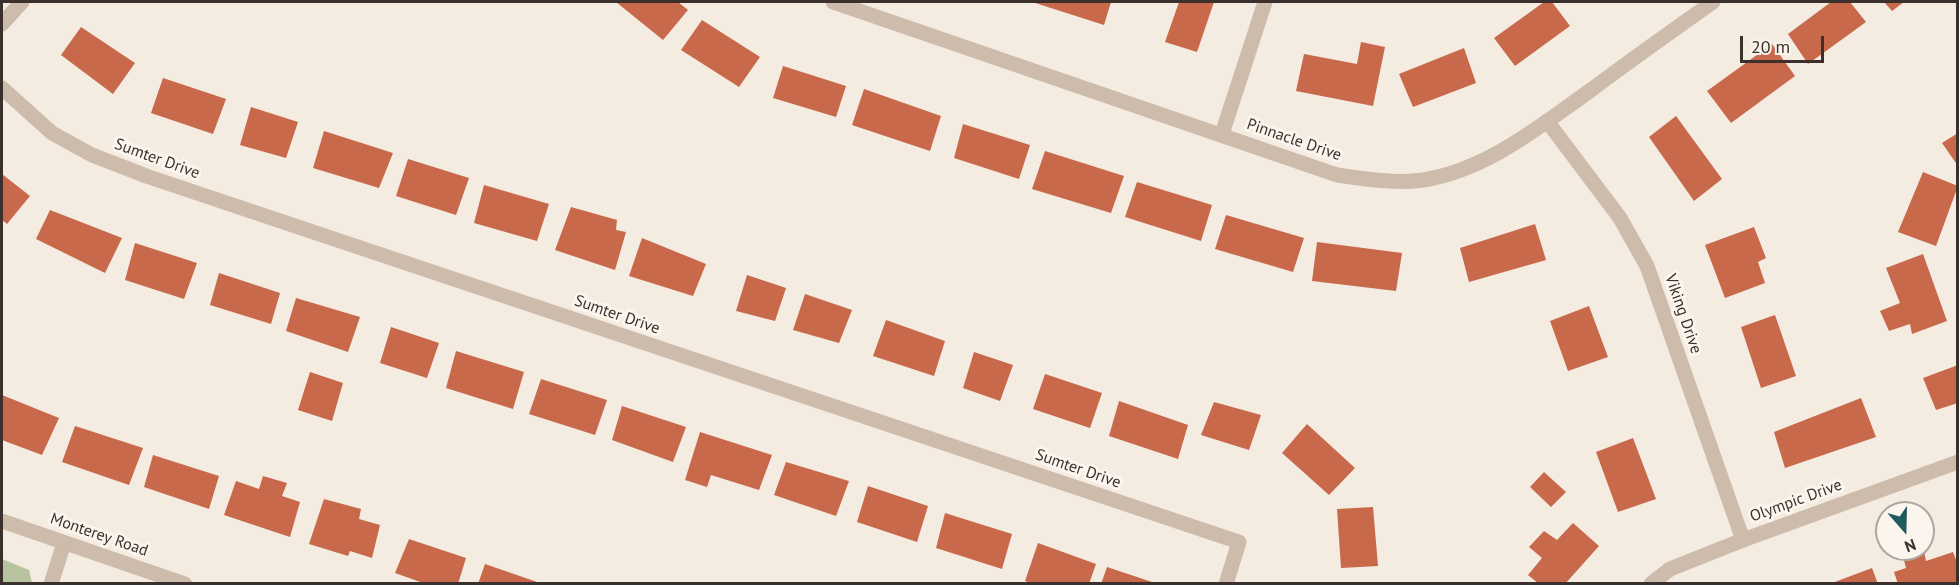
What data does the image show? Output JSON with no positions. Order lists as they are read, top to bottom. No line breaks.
{"streets":{"street":["Pinnacle Drive","Sumter Drive","Viking Drive","Olympic Drive","Monterey Road"]},"crossings":[["Pinnacle Drive","Viking Drive"],["Viking Drive","Olympic Drive"]],"scale_bar":"20 m","north":"bottom"}
